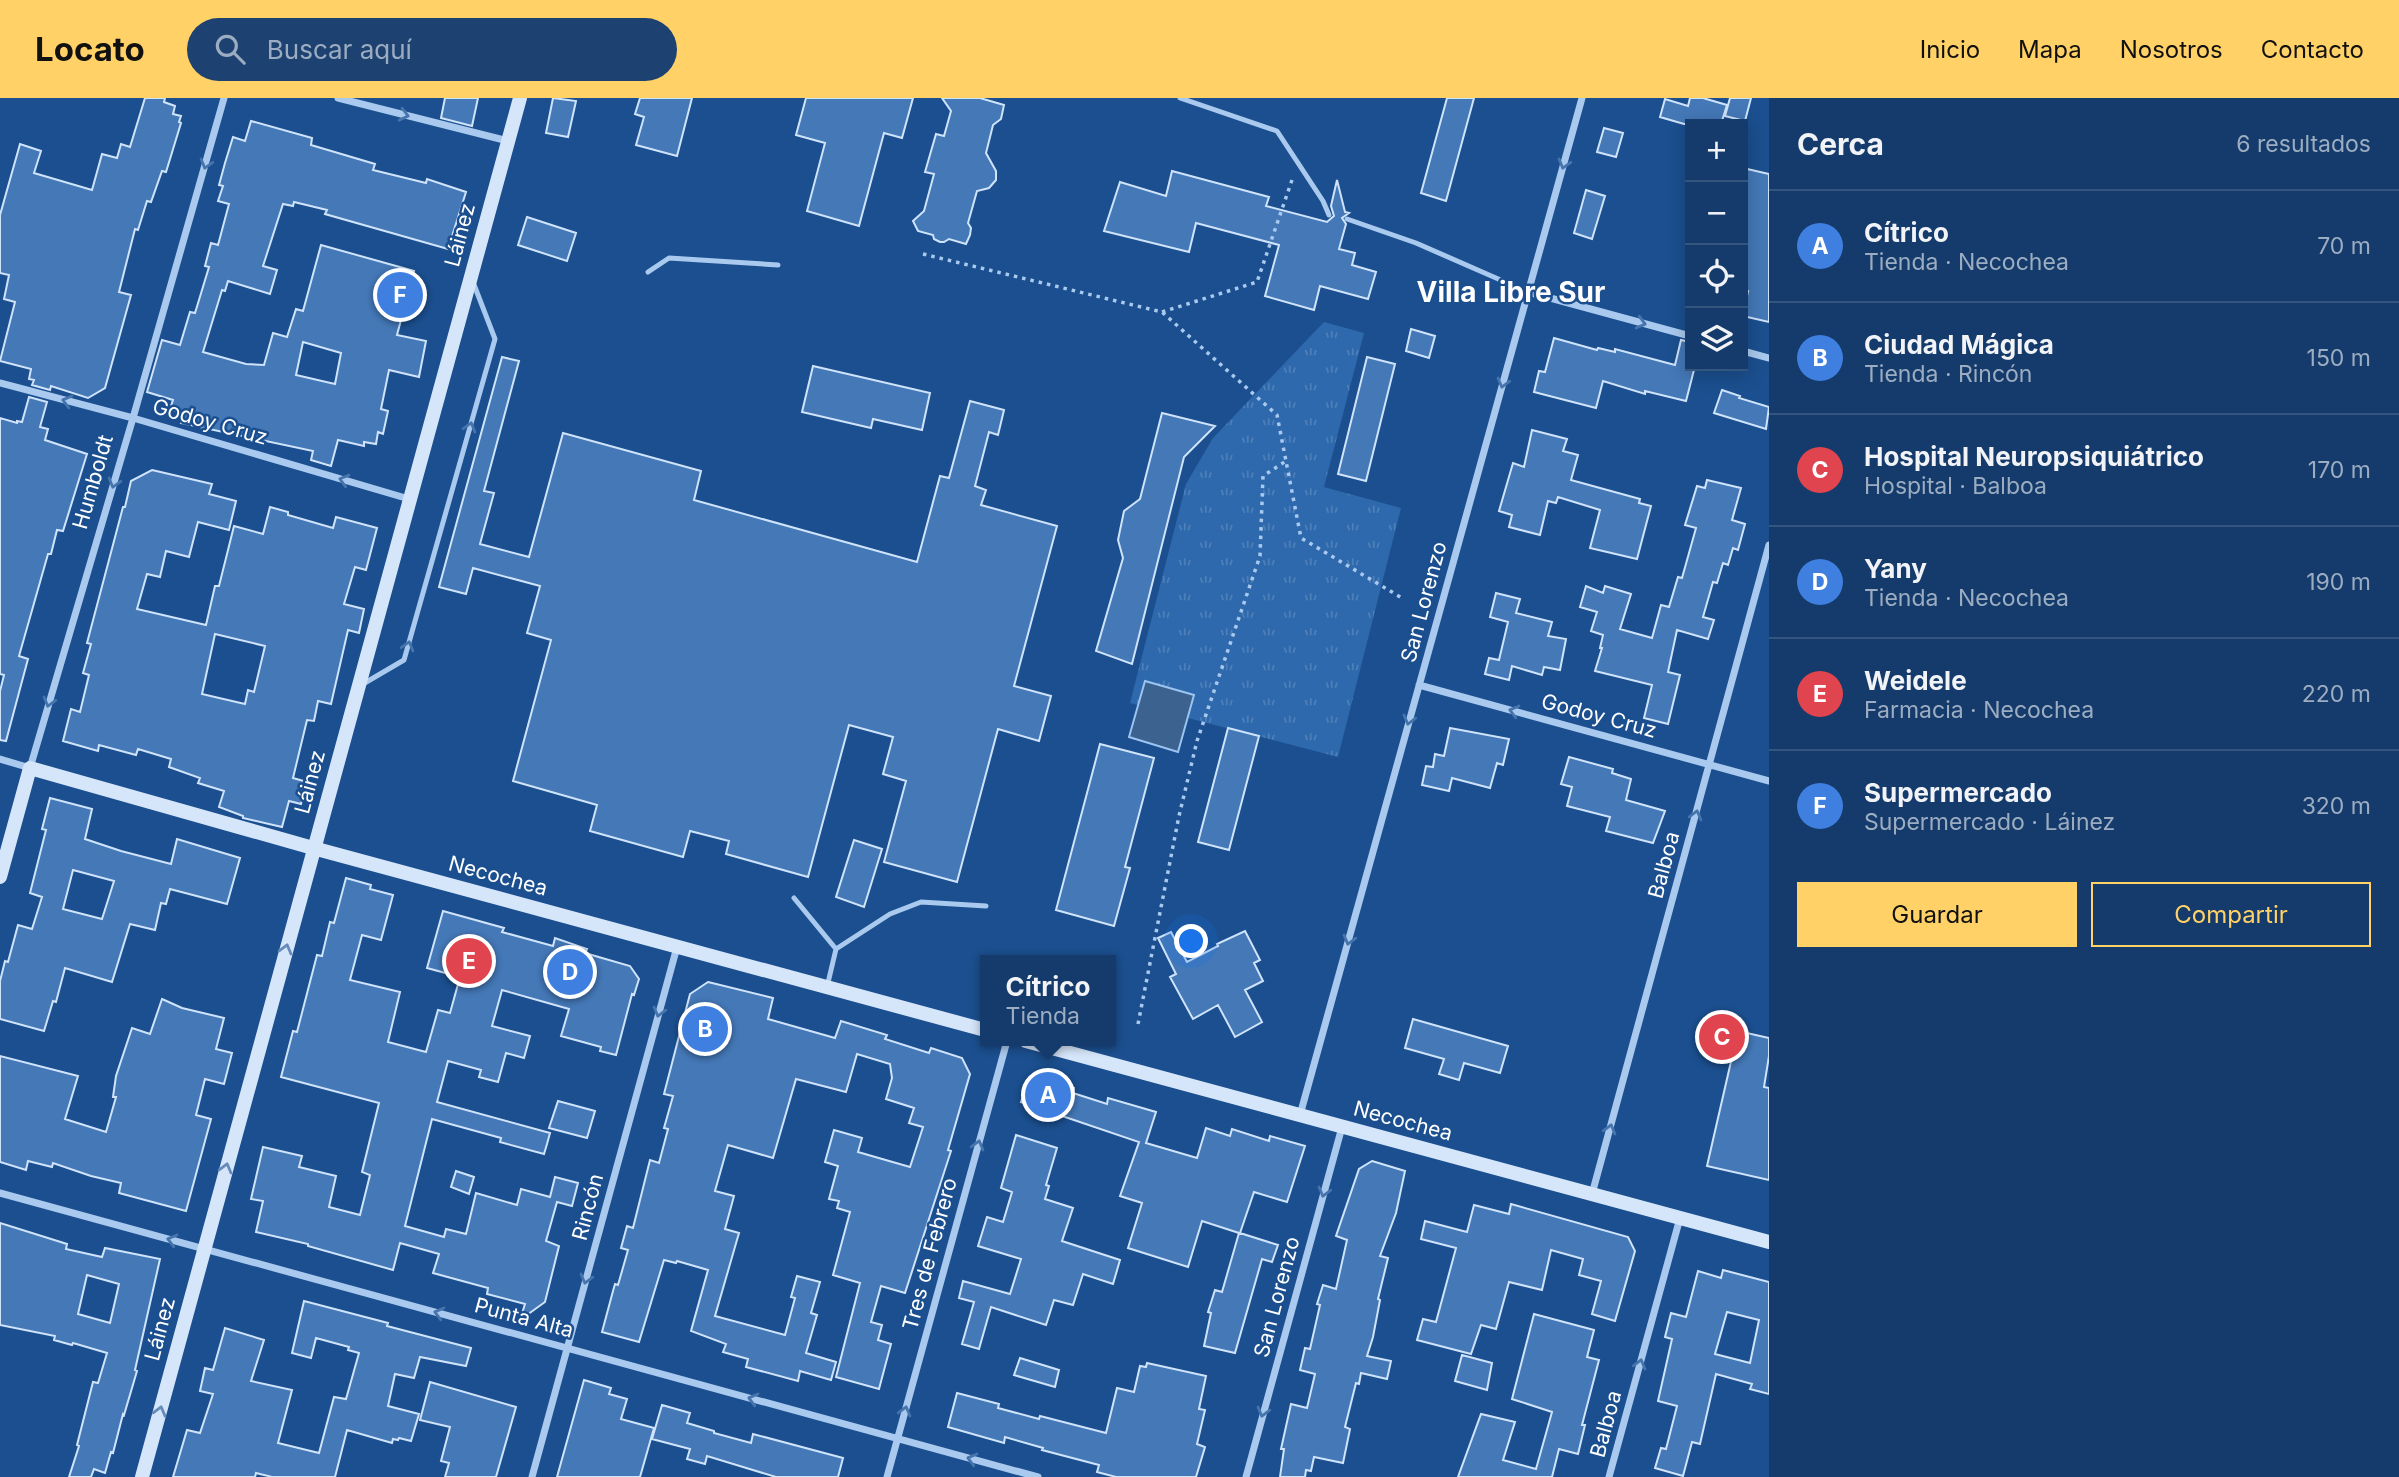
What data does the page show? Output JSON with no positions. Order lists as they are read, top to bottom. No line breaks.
{"streets":{"main road":["Láinez","Humboldt","Necochea"],"street":["Godoy Cruz","San Lorenzo","Balboa","Rincón","Tres de Febrero","Punta Alta"]},"crossings":[["Láinez","Godoy Cruz"],["Láinez","Necochea"],["Láinez","Punta Alta"],["Godoy Cruz","Humboldt"],["Godoy Cruz","San Lorenzo"],["Godoy Cruz","Balboa"],["Humboldt","Necochea"],["San Lorenzo","Necochea"],["Balboa","Necochea"],["Necochea","Rincón"],["Rincón","Punta Alta"],["Tres de Febrero","Punta Alta"]],"one_way":["Láinez","Godoy Cruz","Humboldt","San Lorenzo","Balboa","Rincón","Tres de Febrero","Punta Alta"],"districts":["Villa Libre Sur"],"page":{"header":"Locato","search":"Buscar aquí","nav":["Inicio","Mapa","Nosotros","Contacto"],"heading":["Cerca","6 resultados"],"map_buttons":["+","−"],"list":[{"mark":"A","name":"Cítrico","note":"Tienda · Necochea","value":"70 m"},{"mark":"B","name":"Ciudad Mágica","note":"Tienda · Rincón","value":"150 m"},{"mark":"C","name":"Hospital Neuropsiquiátrico","note":"Hospital · Balboa","value":"170 m"},{"mark":"D","name":"Yany","note":"Tienda · Necochea","value":"190 m"},{"mark":"E","name":"Weidele","note":"Farmacia · Necochea","value":"220 m"},{"mark":"F","name":"Supermercado","note":"Supermercado · Láinez","value":"320 m"}],"pins":["F","E","D","B","C","A"],"buttons":["Guardar","Compartir"],"popup":["Cítrico","Tienda"]}}
